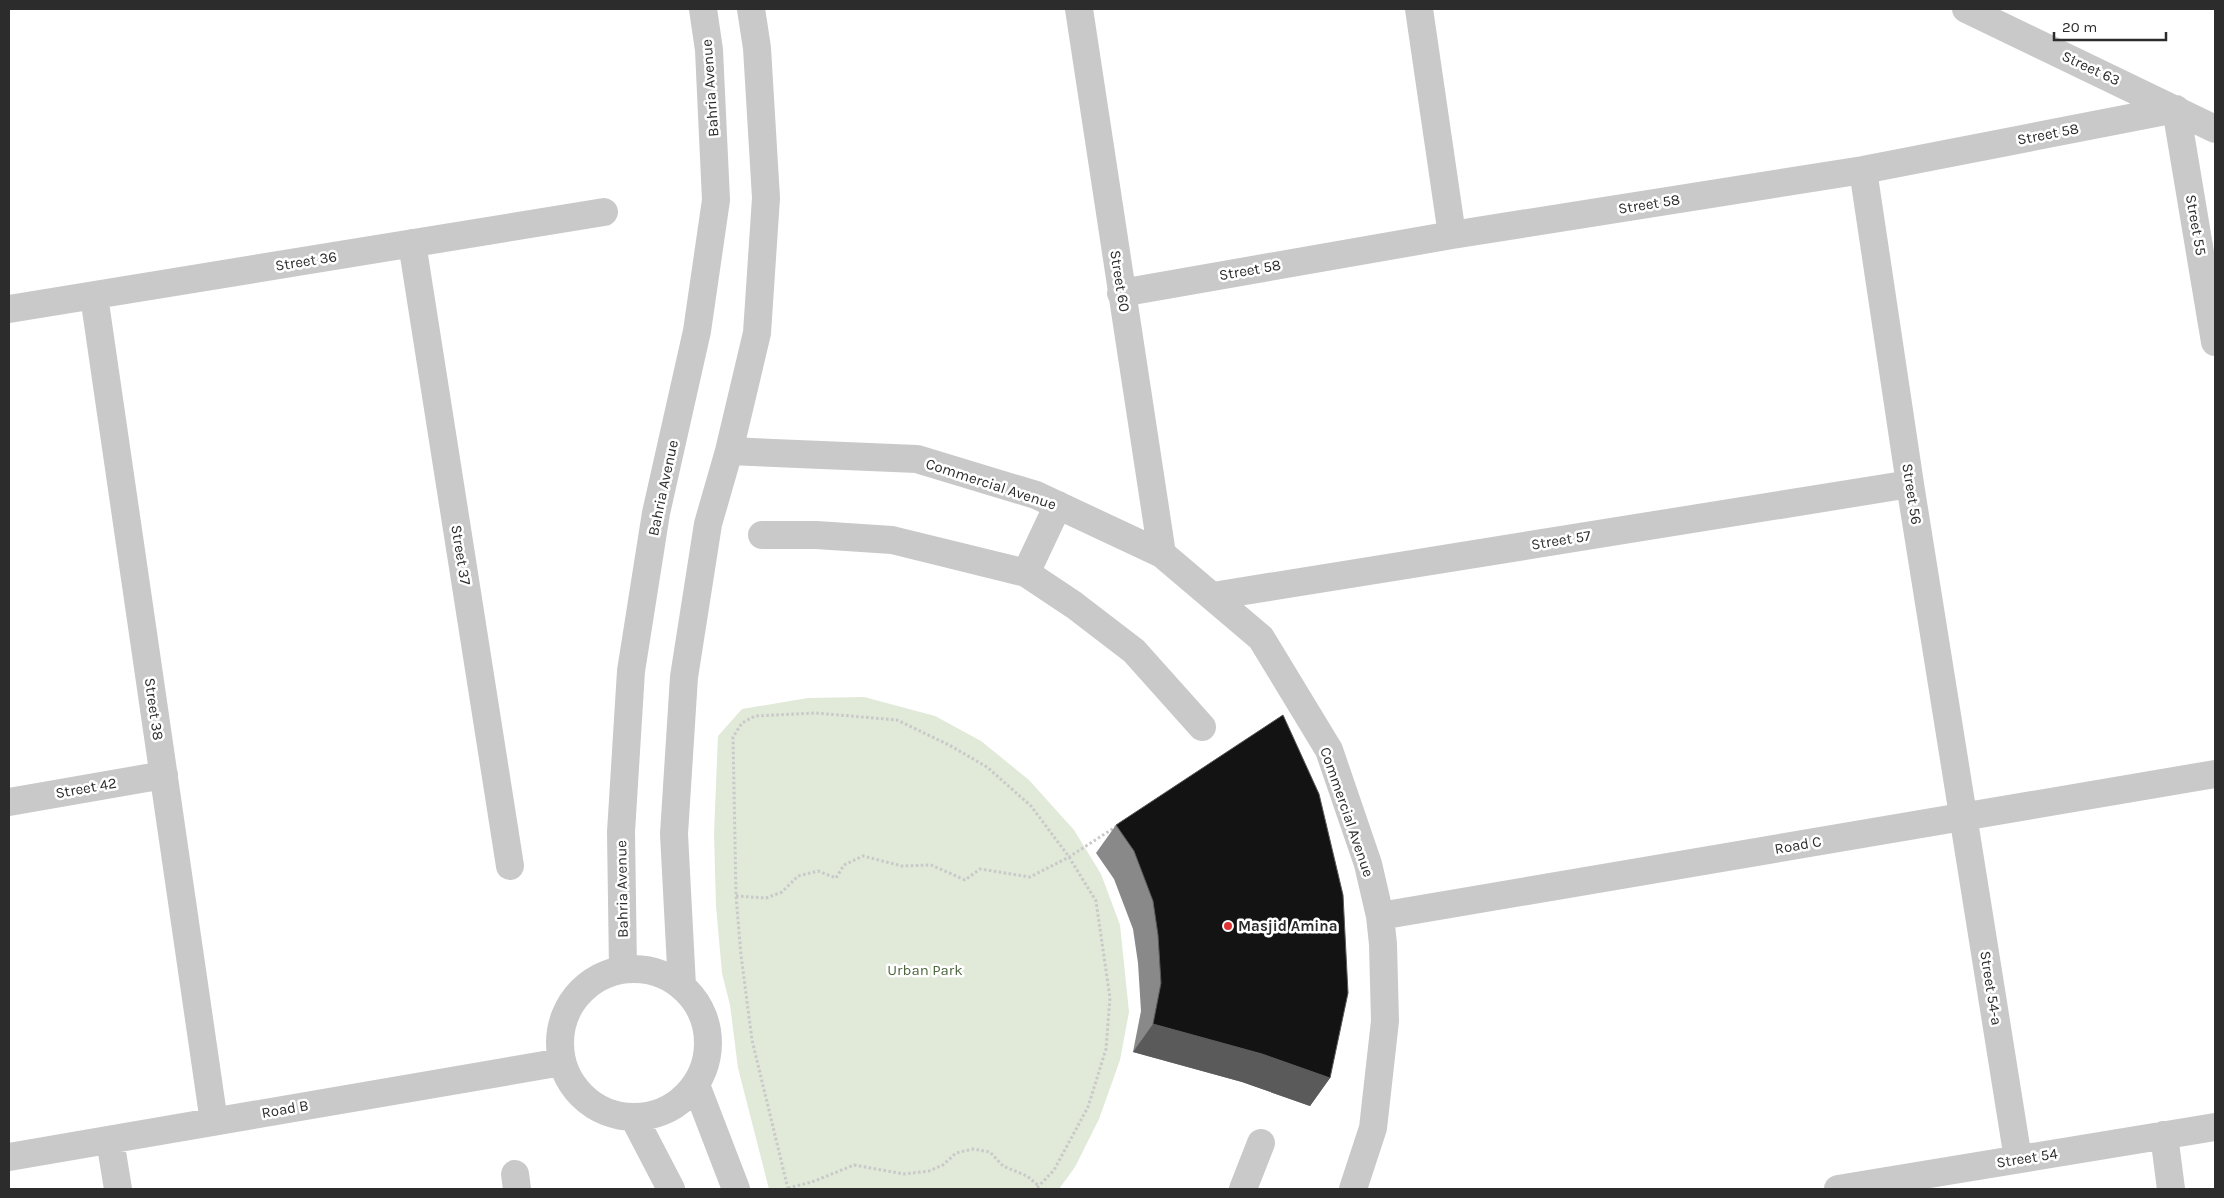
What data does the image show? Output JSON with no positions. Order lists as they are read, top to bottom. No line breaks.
{"streets":{"street":["Street 63","Bahria Avenue","Street 58","Street 55","Street 36","Street 60","Commercial Avenue","Street 56","Street 57","Street 37","Street 38","Street 42","Road C","Street 54-a","Road B","Street 54"]},"crossings":[["Street 63","Street 58"],["Street 63","Street 55"],["Bahria Avenue","Road B"],["Street 58","Street 55"],["Street 58","Street 60"],["Street 58","Street 56"],["Street 36","Street 37"],["Street 36","Street 38"],["Street 60","Commercial Avenue"],["Commercial Avenue","Street 57"],["Commercial Avenue","Road C"],["Street 56","Street 57"],["Street 56","Road C"],["Street 56","Street 54-a"],["Street 38","Street 42"],["Street 38","Road B"],["Road C","Street 54-a"],["Street 54-a","Street 54"]],"parks":["Urban Park"],"places":["Masjid Amina"],"scale_bar":"20 m"}
